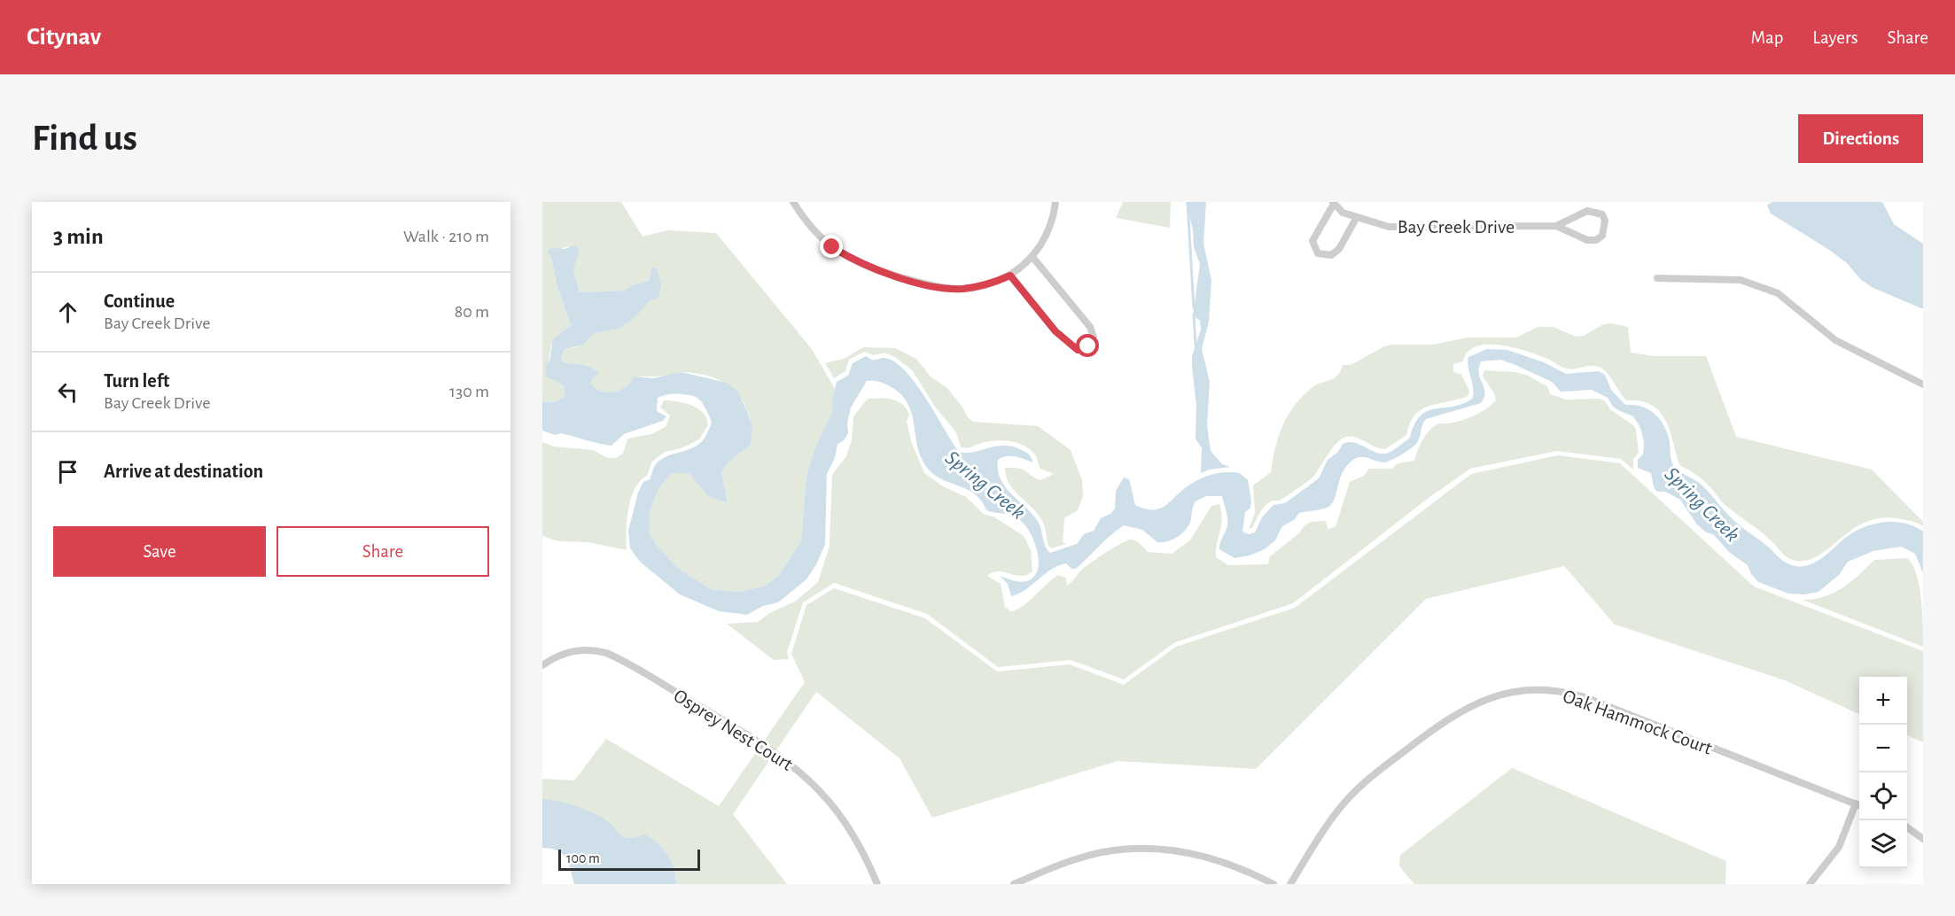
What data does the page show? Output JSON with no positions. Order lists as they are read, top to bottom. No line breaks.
{"streets":{"street":["Bay Creek Drive","Oak Hammock Court","Osprey Nest Court"]},"water":["Spring Creek"],"scale_bar":"100 m","page":{"header":"Citynav","nav":["Map","Layers","Share"],"buttons":["Directions",["Save","Share"]],"title":"Find us","heading":["3 min","Walk · 210 m"],"list":[["Continue","Bay Creek Drive","80 m"],["Turn left","Bay Creek Drive","130 m"],"Arrive at destination"],"map_buttons":["+","−"],"scale":"100 m"}}
